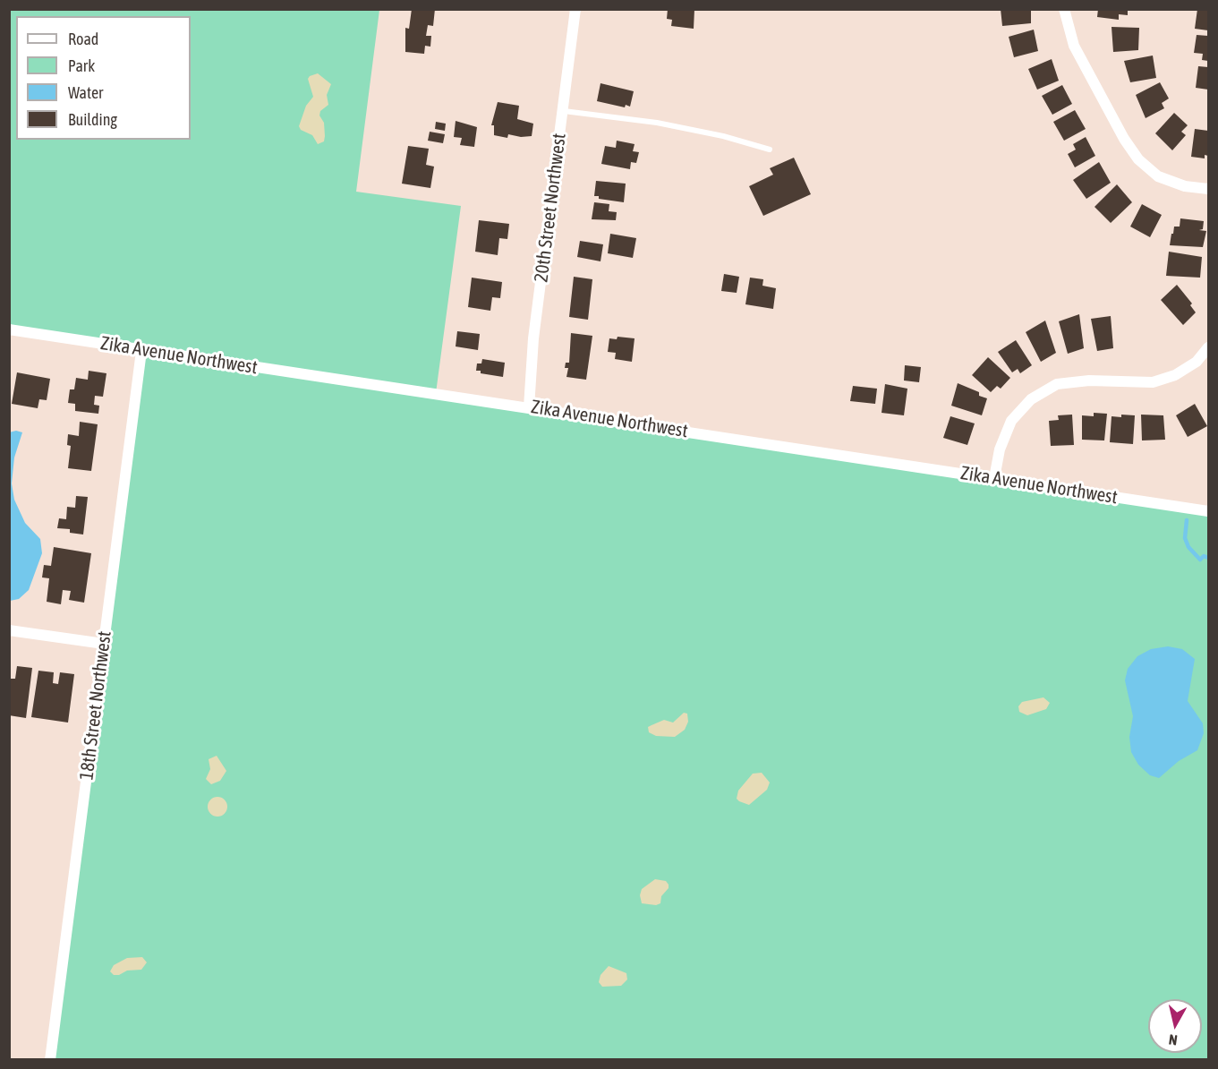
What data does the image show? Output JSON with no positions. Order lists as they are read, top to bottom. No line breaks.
{"streets":{"street":["20th Street Northwest","Zika Avenue Northwest","18th Street Northwest"]},"crossings":[["20th Street Northwest","Zika Avenue Northwest"],["Zika Avenue Northwest","18th Street Northwest"]],"legend":["Road","Park","Water","Building"],"north":"bottom"}
